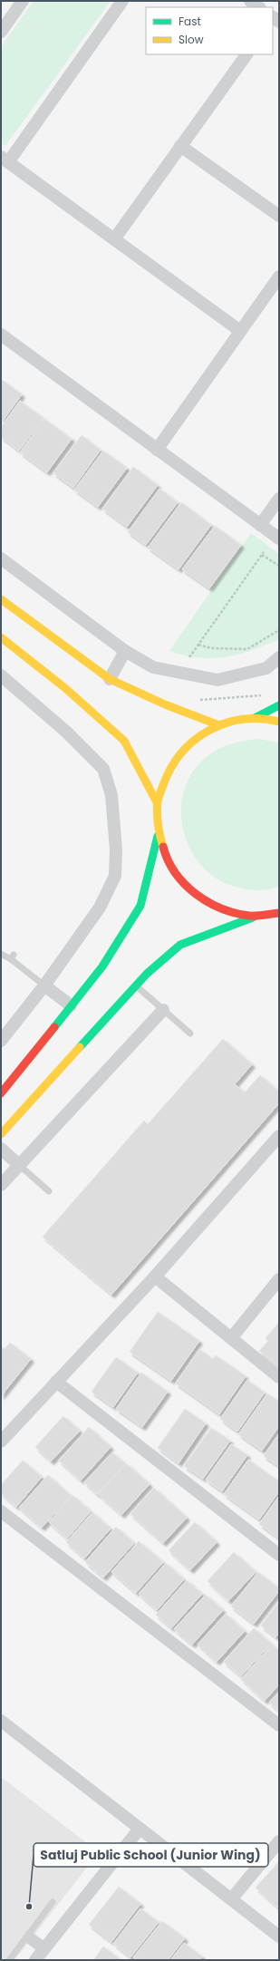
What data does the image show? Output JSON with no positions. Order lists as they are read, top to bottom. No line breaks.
{"places":["Satluj Public School (Junior Wing)"],"legend":["Fast","Slow"]}
